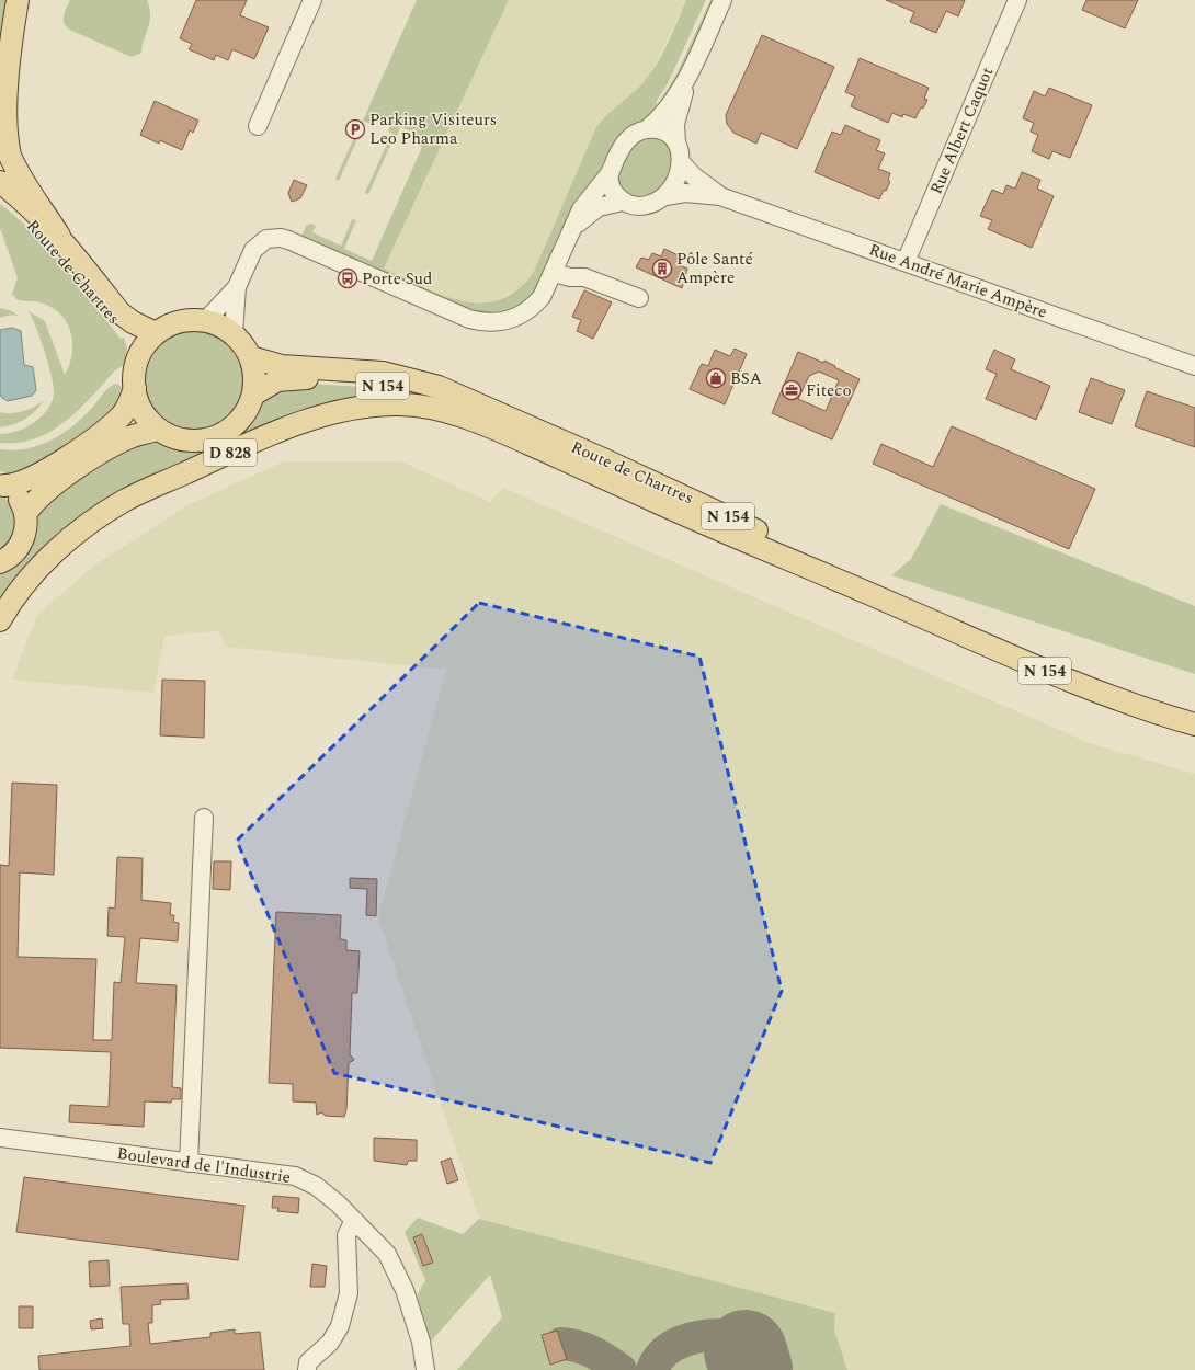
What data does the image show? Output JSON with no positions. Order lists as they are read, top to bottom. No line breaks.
{"streets":{"main road":["Route de Chartres","N 154","D 828"],"street":["Rue Albert Caquot","Rue André Marie Ampère","Boulevard de l'Industrie"]},"crossings":[["Rue Albert Caquot","Rue André Marie Ampère"],["Route de Chartres","N 154"],["N 154","D 828"]],"places":{"parking":["Parking Visiteurs Leo Pharma"],"building":["Pôle Santé Ampère"],"bus stop":["Porte Sud"],"shop":["BSA"],"office":["Fiteco"]}}
